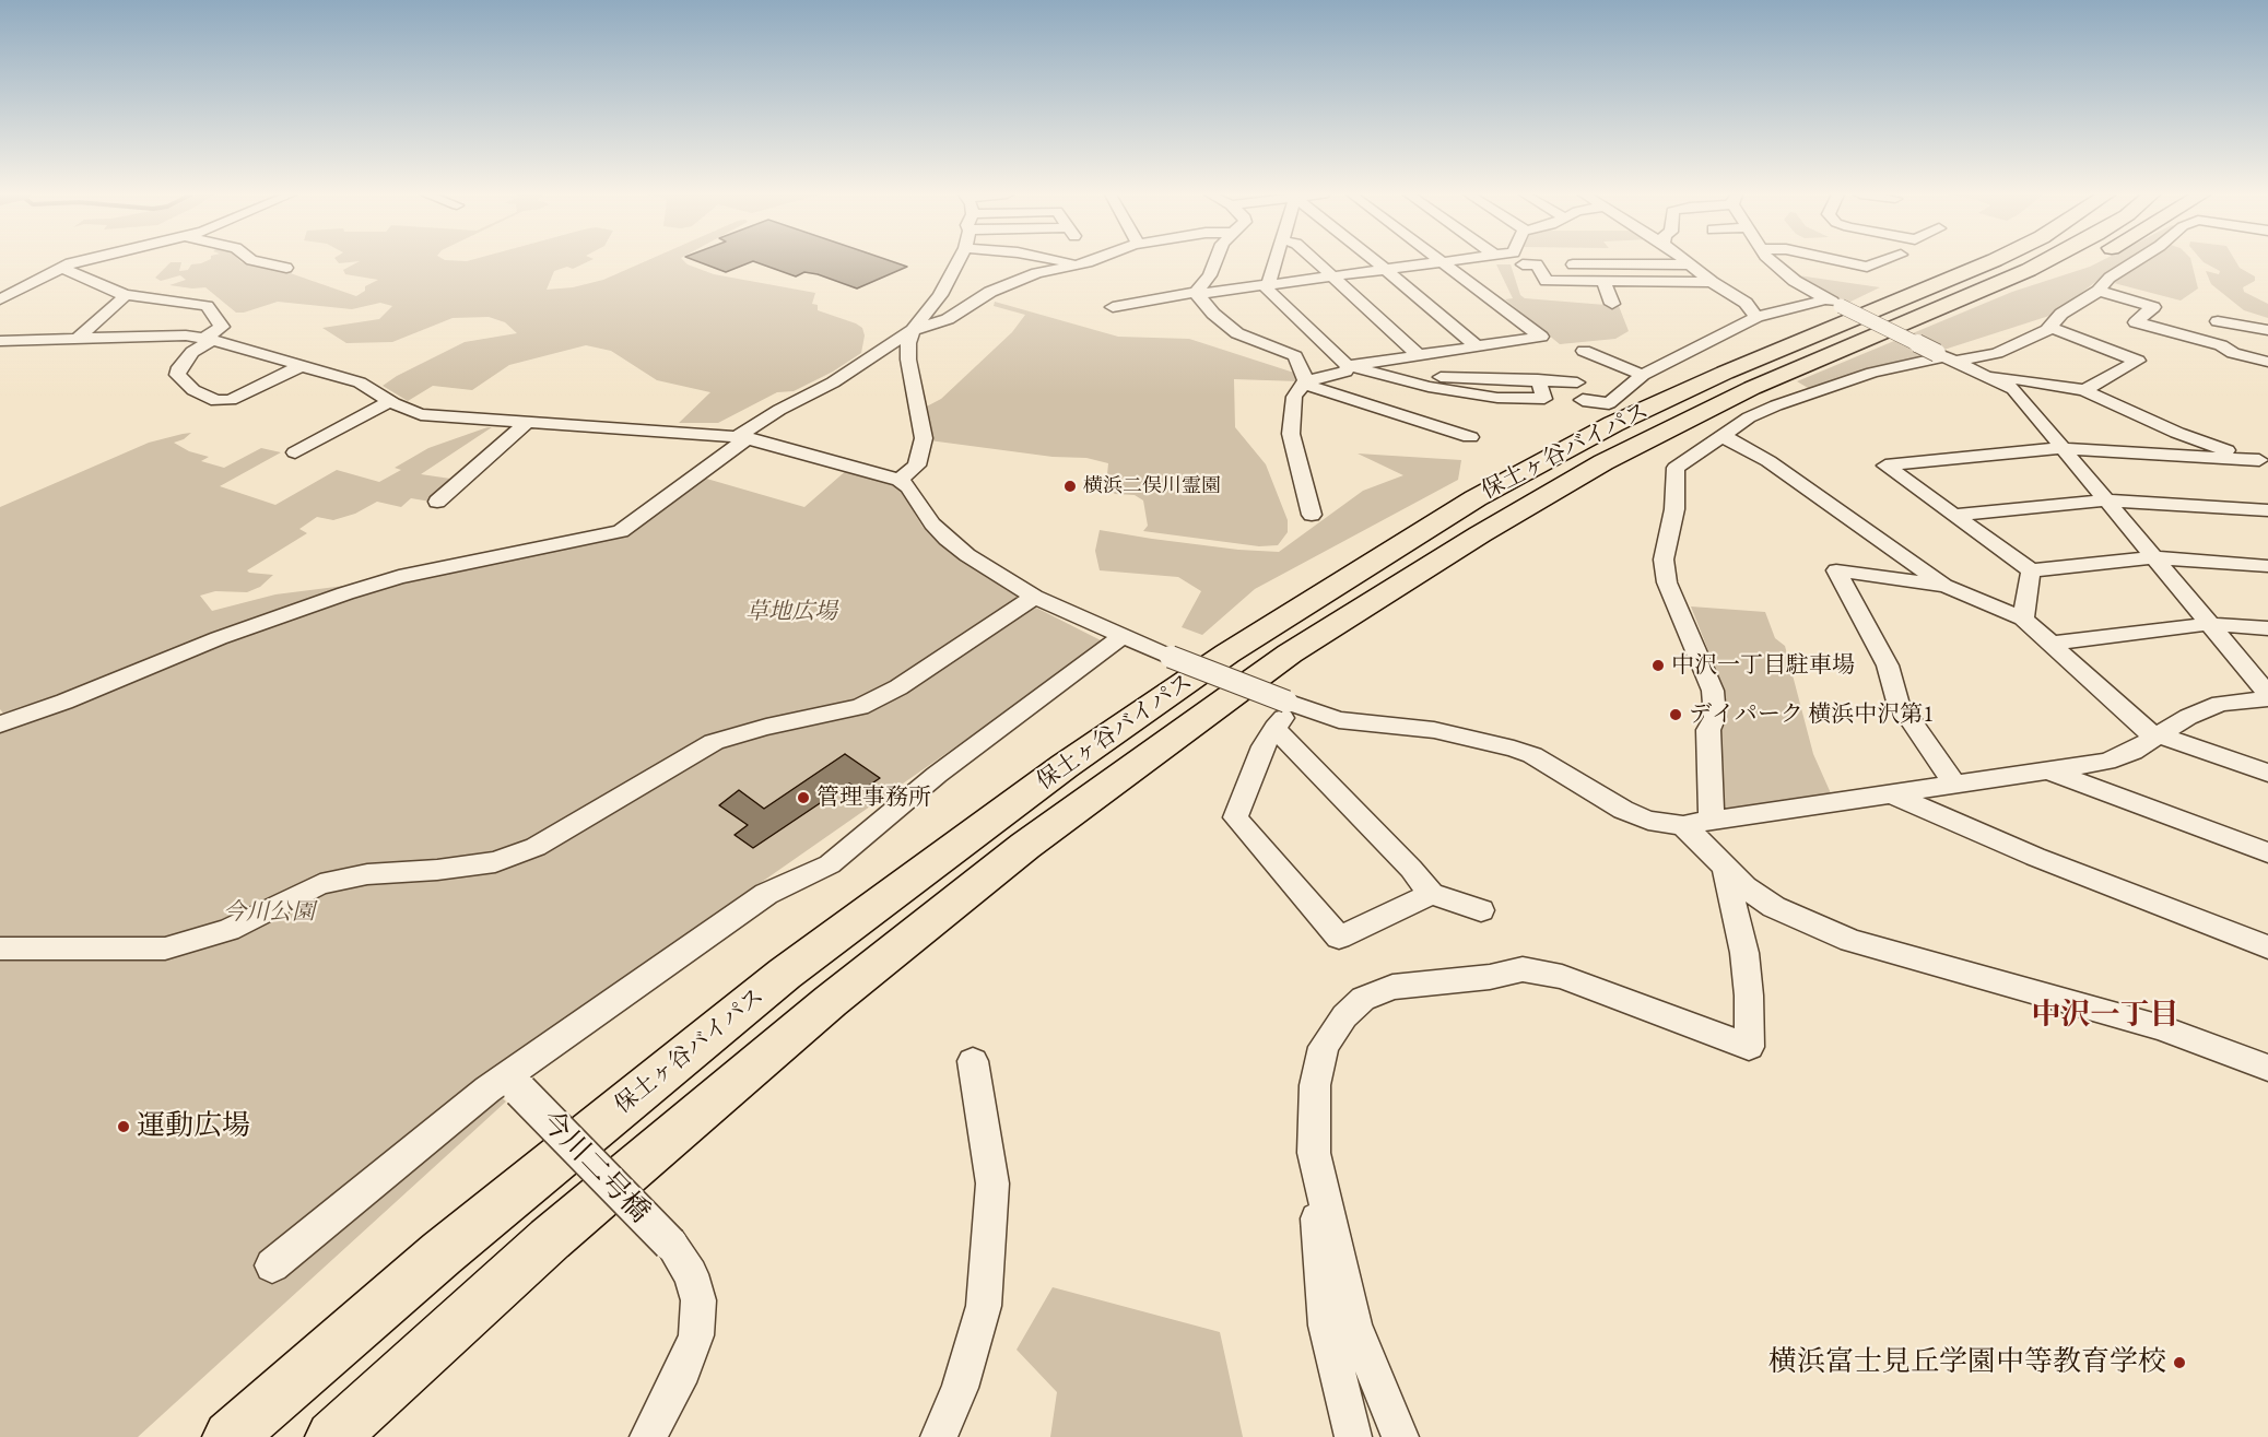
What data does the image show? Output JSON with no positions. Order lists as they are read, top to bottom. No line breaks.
{"streets":{"highway":["保土ヶ谷バイパス"],"street":["今川二号橋"]},"districts":["中沢一丁目"],"parks":["草地広場","今川公園"],"places":["横浜二俣川霊園","中沢一丁目駐車場","デイパーク 横浜中沢第1","管理事務所","運動広場","横浜富士見丘学園中等教育学校"]}
